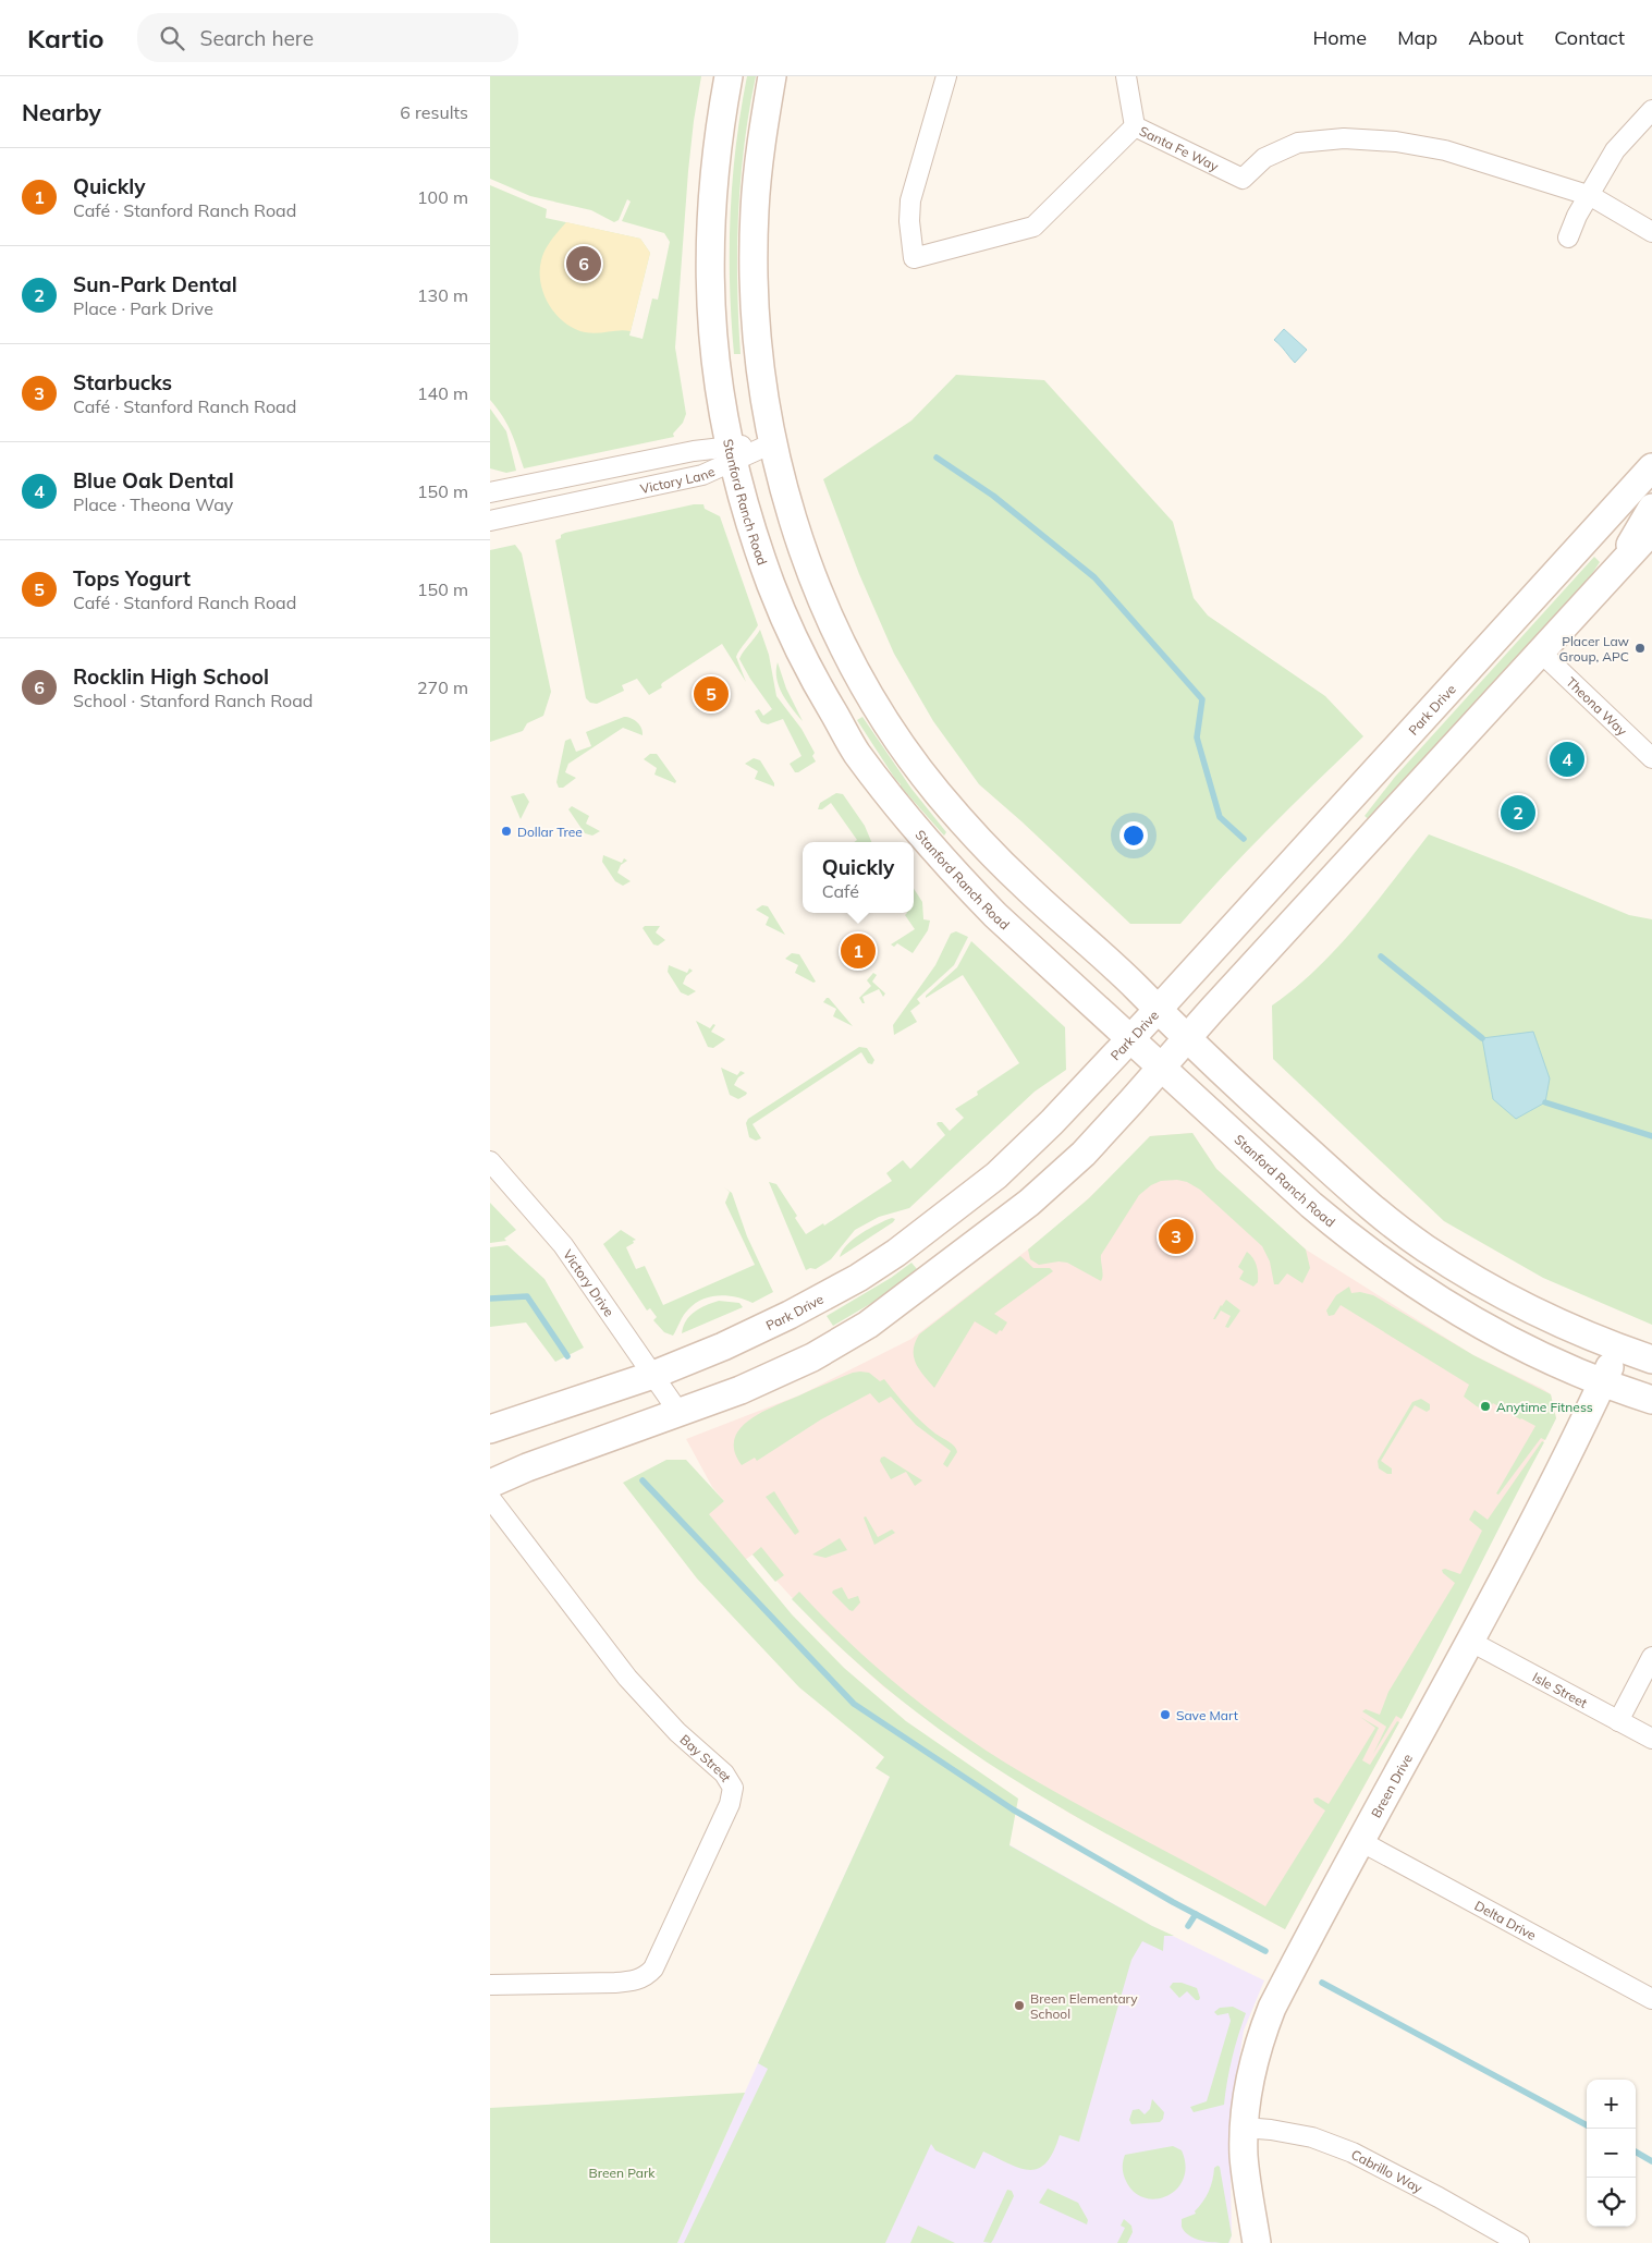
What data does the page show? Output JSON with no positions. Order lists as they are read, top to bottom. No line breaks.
{"streets":{"main road":["Stanford Ranch Road","Park Drive","Breen Drive"],"street":["Santa Fe Way","Victory Lane","Theona Way","Victory Drive","Isle Street","Bay Street","Delta Drive","Cabrillo Way"]},"crossings":[["Victory Lane","Stanford Ranch Road"],["Stanford Ranch Road","Park Drive"],["Stanford Ranch Road","Breen Drive"],["Park Drive","Victory Drive"],["Isle Street","Breen Drive"],["Breen Drive","Delta Drive"],["Breen Drive","Cabrillo Way"]],"parks":["Breen Park"],"places":["Placer Law Group, APC","Dollar Tree","Anytime Fitness","Save Mart","Breen Elementary School"],"page":{"header":"Kartio","search":"Search here","nav":["Home","Map","About","Contact"],"heading":["Nearby","6 results"],"list":[{"mark":"1","name":"Quickly","note":"Café · Stanford Ranch Road","value":"100 m"},{"mark":"2","name":"Sun-Park Dental","note":"Place · Park Drive","value":"130 m"},{"mark":"3","name":"Starbucks","note":"Café · Stanford Ranch Road","value":"140 m"},{"mark":"4","name":"Blue Oak Dental","note":"Place · Theona Way","value":"150 m"},{"mark":"5","name":"Tops Yogurt","note":"Café · Stanford Ranch Road","value":"150 m"},{"mark":"6","name":"Rocklin High School","note":"School · Stanford Ranch Road","value":"270 m"}],"pins":["6","5","4","2","1","3"],"popup":["Quickly","Café"],"map_buttons":["+","−"]}}
